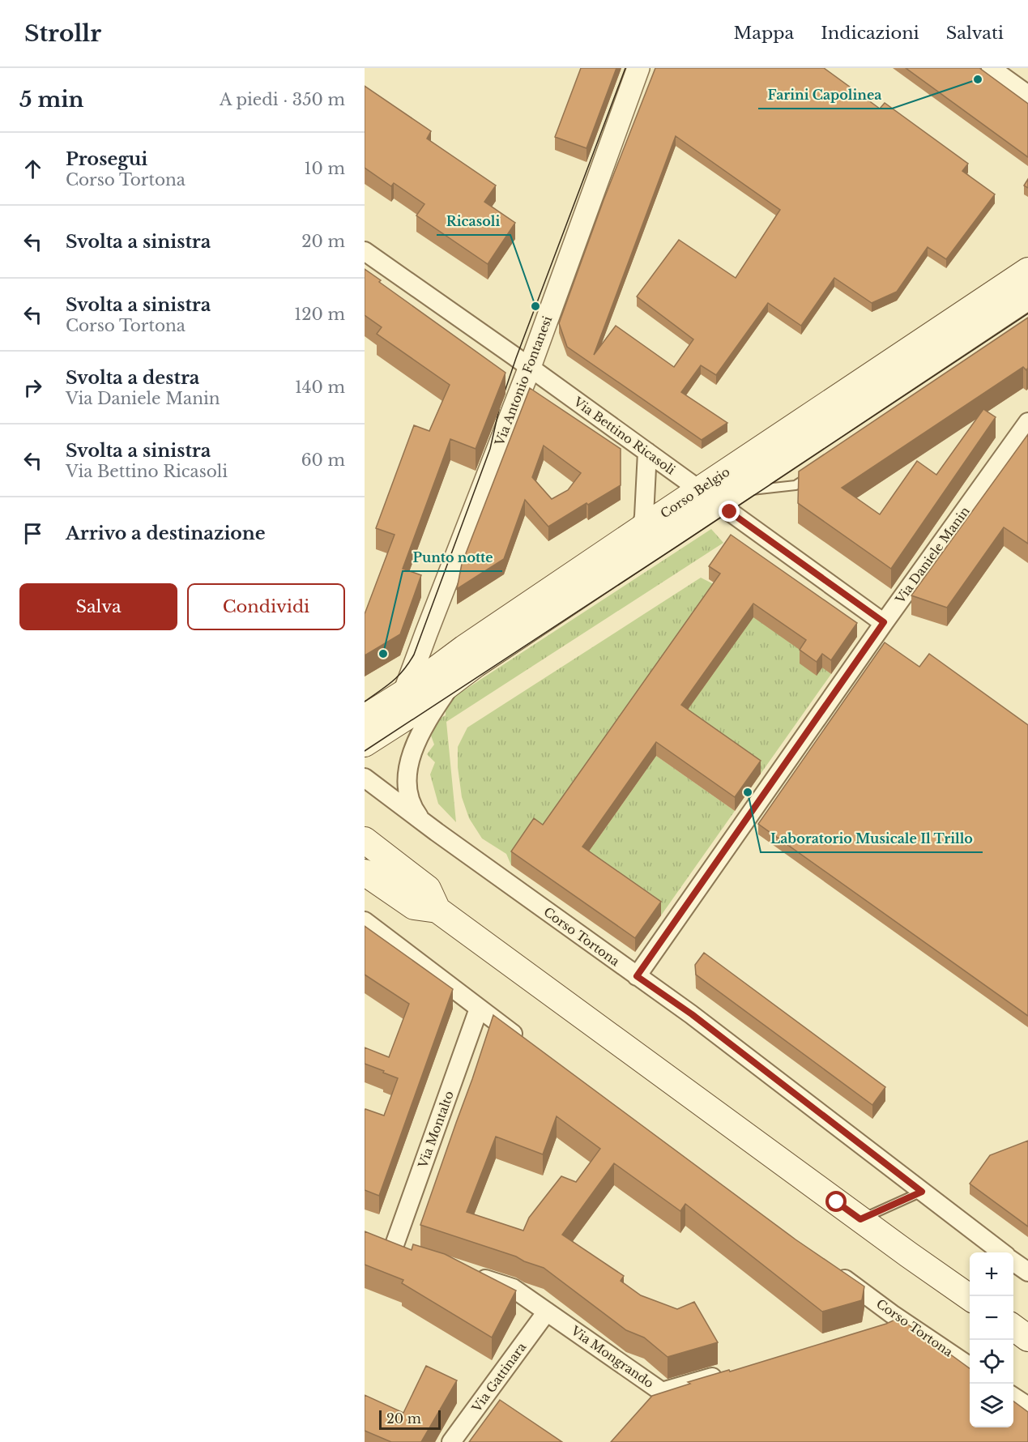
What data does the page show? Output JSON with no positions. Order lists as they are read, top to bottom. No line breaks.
{"streets":{"main road":["Corso Belgio"],"street":["Via Antonio Fontanesi","Via Bettino Ricasoli","Via Daniele Manin","Corso Tortona","Via Montalto","Via Mongrando","Via Gattinara"]},"crossings":[["Via Antonio Fontanesi","Via Bettino Ricasoli"],["Via Antonio Fontanesi","Corso Belgio"],["Via Bettino Ricasoli","Corso Belgio"],["Via Bettino Ricasoli","Via Daniele Manin"],["Via Daniele Manin","Corso Tortona"],["Via Mongrando","Via Gattinara"]],"places":["Farini Capolinea","Ricasoli","Punto notte","Laboratorio Musicale Il Trillo"],"scale_bar":"20 m","page":{"header":"Strollr","nav":["Mappa","Indicazioni","Salvati"],"heading":["5 min","A piedi · 350 m"],"list":[["Prosegui","Corso Tortona","10 m"],["Svolta a sinistra","20 m"],["Svolta a sinistra","Corso Tortona","120 m"],["Svolta a destra","Via Daniele Manin","140 m"],["Svolta a sinistra","Via Bettino Ricasoli","60 m"],"Arrivo a destinazione"],"buttons":["Salva","Condividi"],"map_buttons":["+","−"],"scale":"20 m"}}
